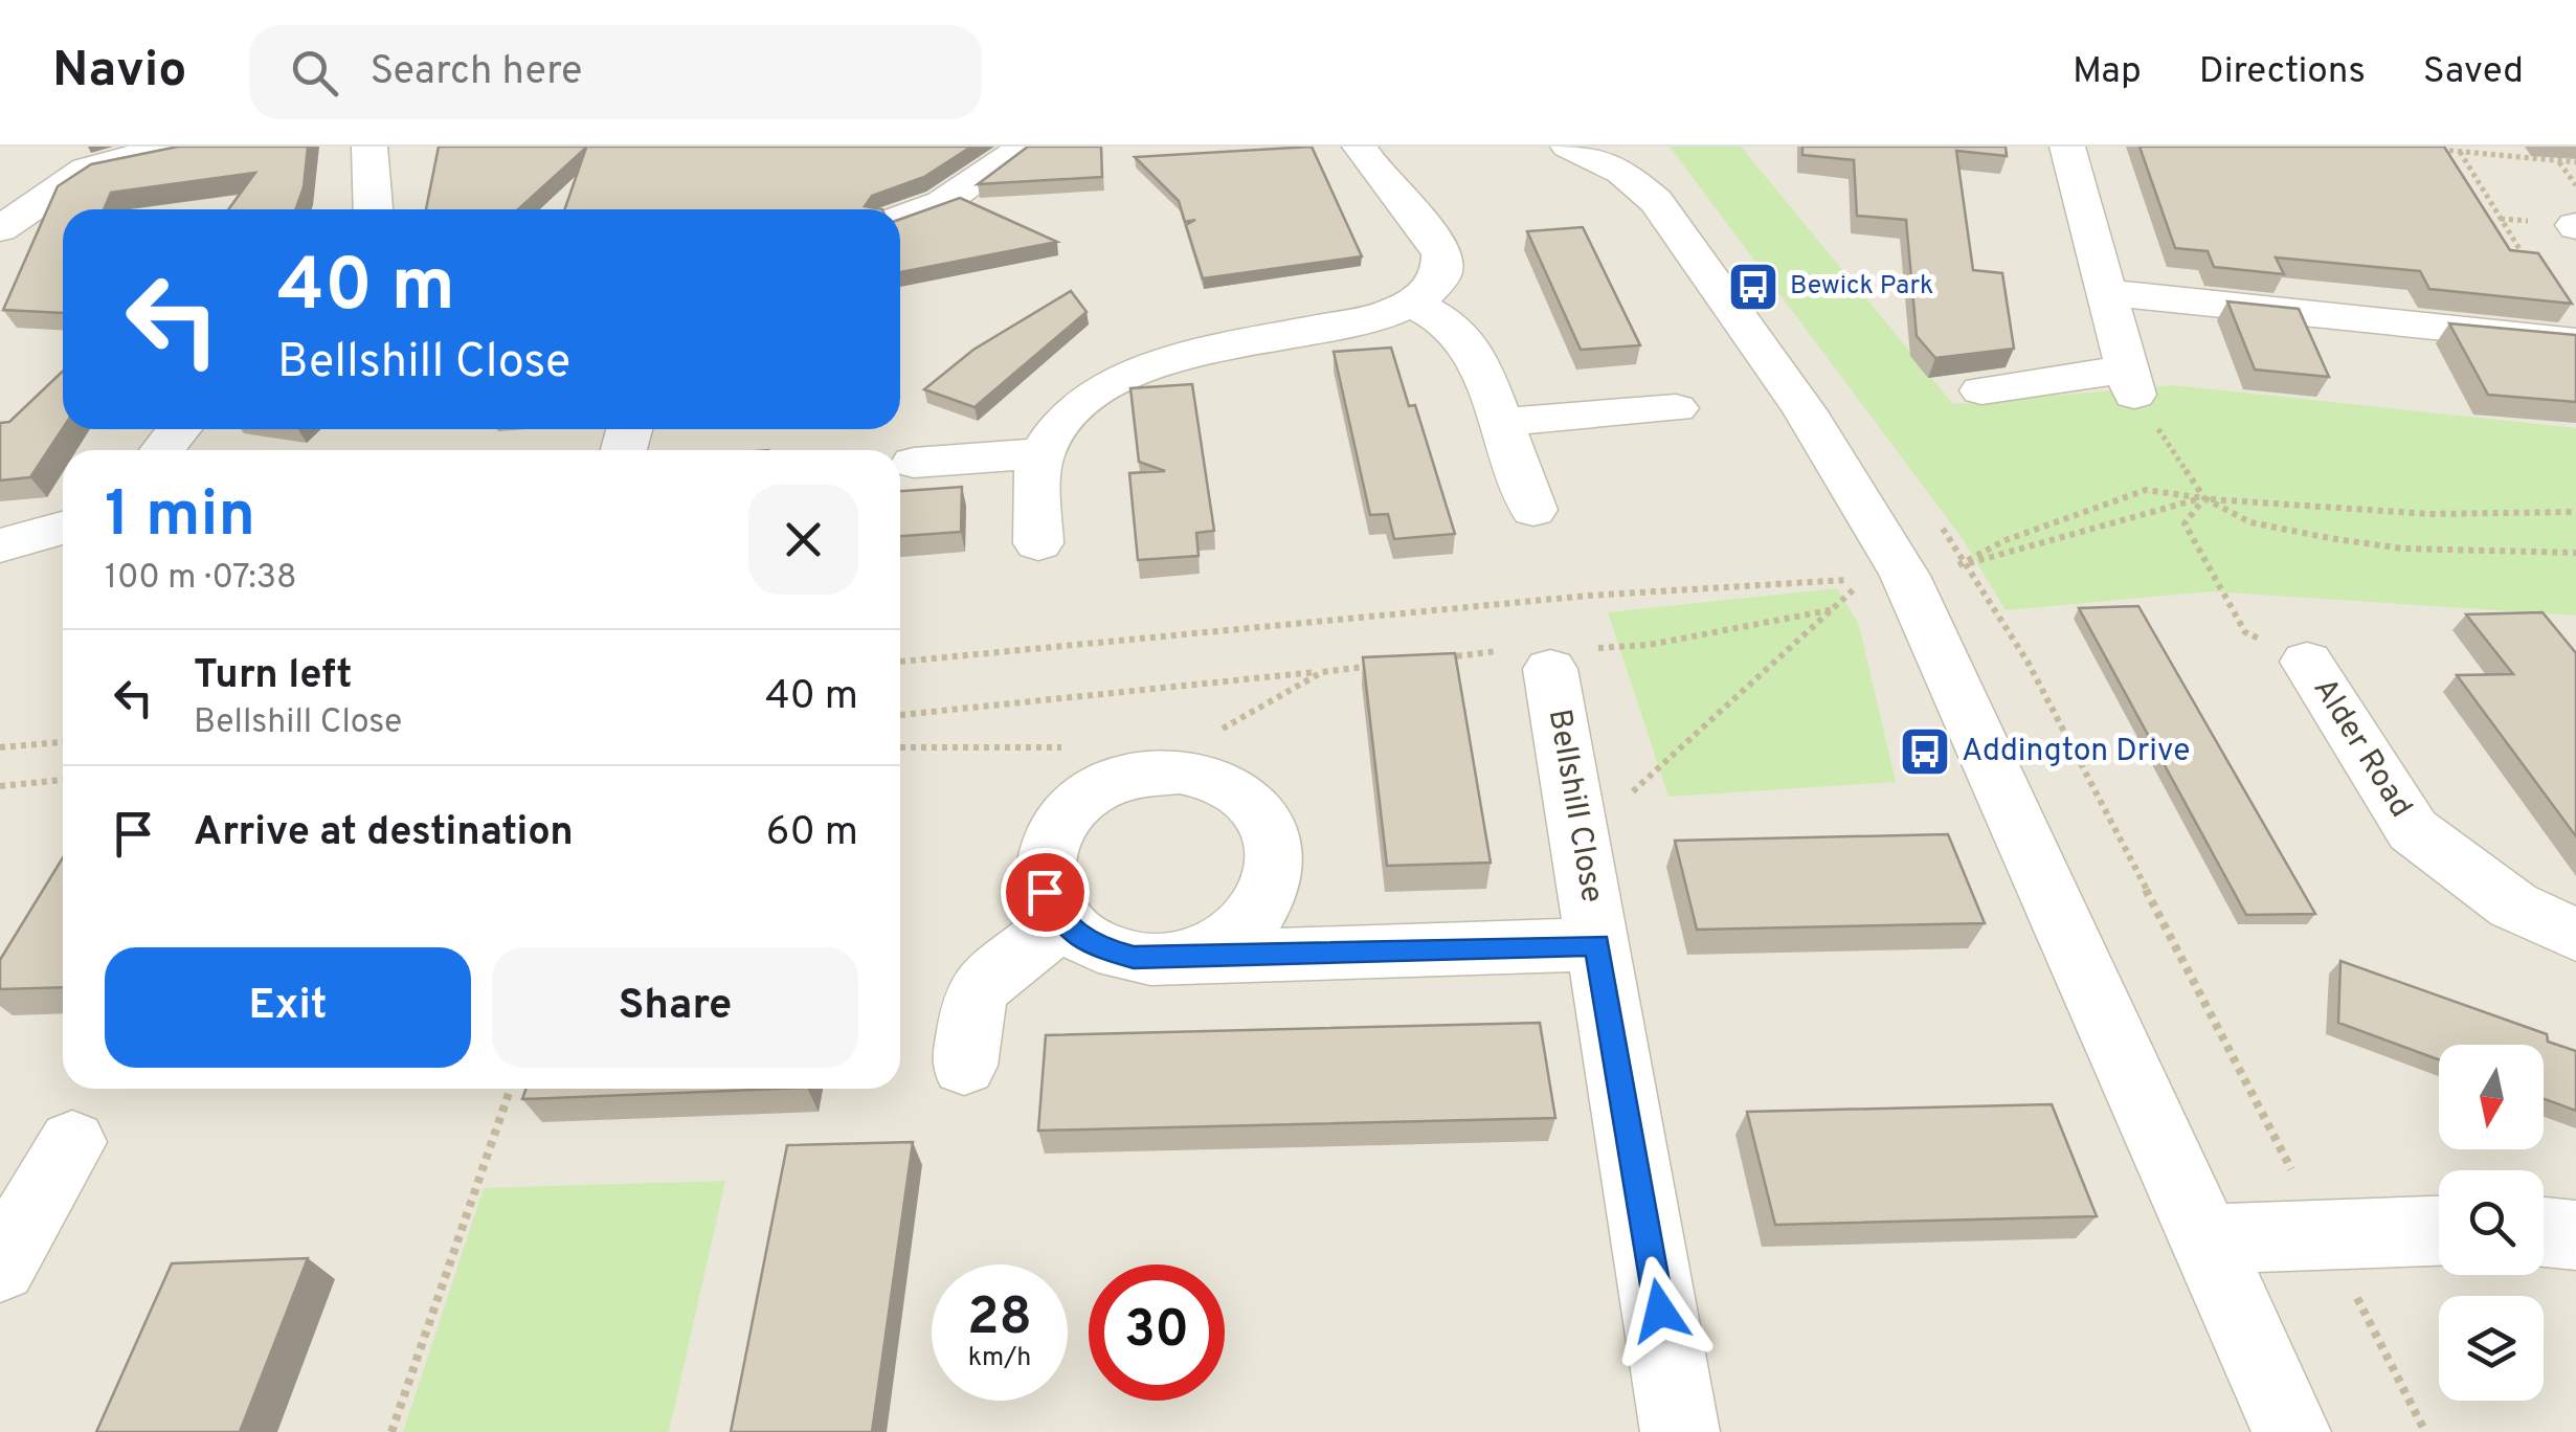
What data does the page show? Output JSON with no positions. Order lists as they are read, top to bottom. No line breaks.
{"streets":{"street":["Alder Road","Bellshill Close"]},"places":{"bus stop":["Bewick Park","Addington Drive"]},"north":"bottom","page":{"header":"Navio","search":"Search here","nav":["Map","Directions","Saved"],"turn":["40 m","Bellshill Close"],"heading":["1 min","100 m · 07:38"],"list":[{"name":"Turn left","note":"Bellshill Close","value":"40 m"},{"name":"Arrive at destination","value":"60 m"}],"buttons":["Exit","Share"],"speed":"28 km/h","limit":"30"}}
